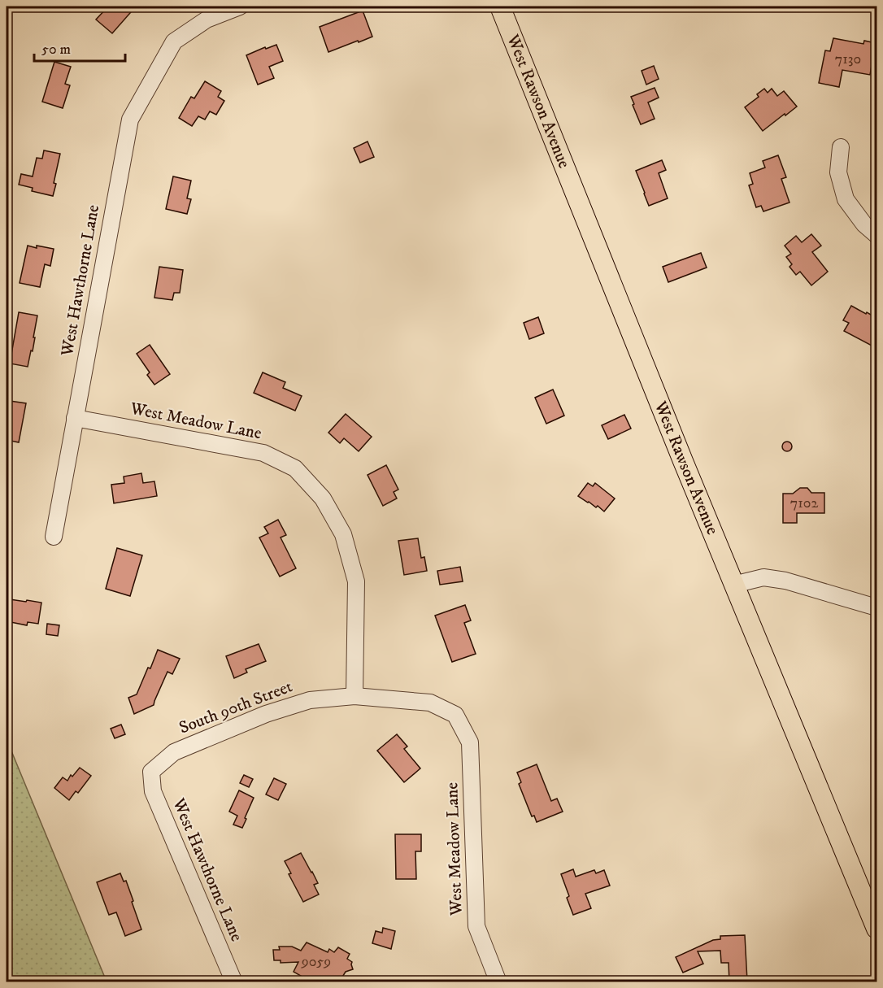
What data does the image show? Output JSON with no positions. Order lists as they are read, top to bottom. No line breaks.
{"streets":{"main road":["West Rawson Avenue"],"street":["West Hawthorne Lane","West Meadow Lane","South 90th Street"]},"crossings":[["West Hawthorne Lane","West Meadow Lane"],["West Hawthorne Lane","South 90th Street"],["West Meadow Lane","South 90th Street"]],"house_numbers":["7130","7102","9059"],"scale_bar":"50 m"}
